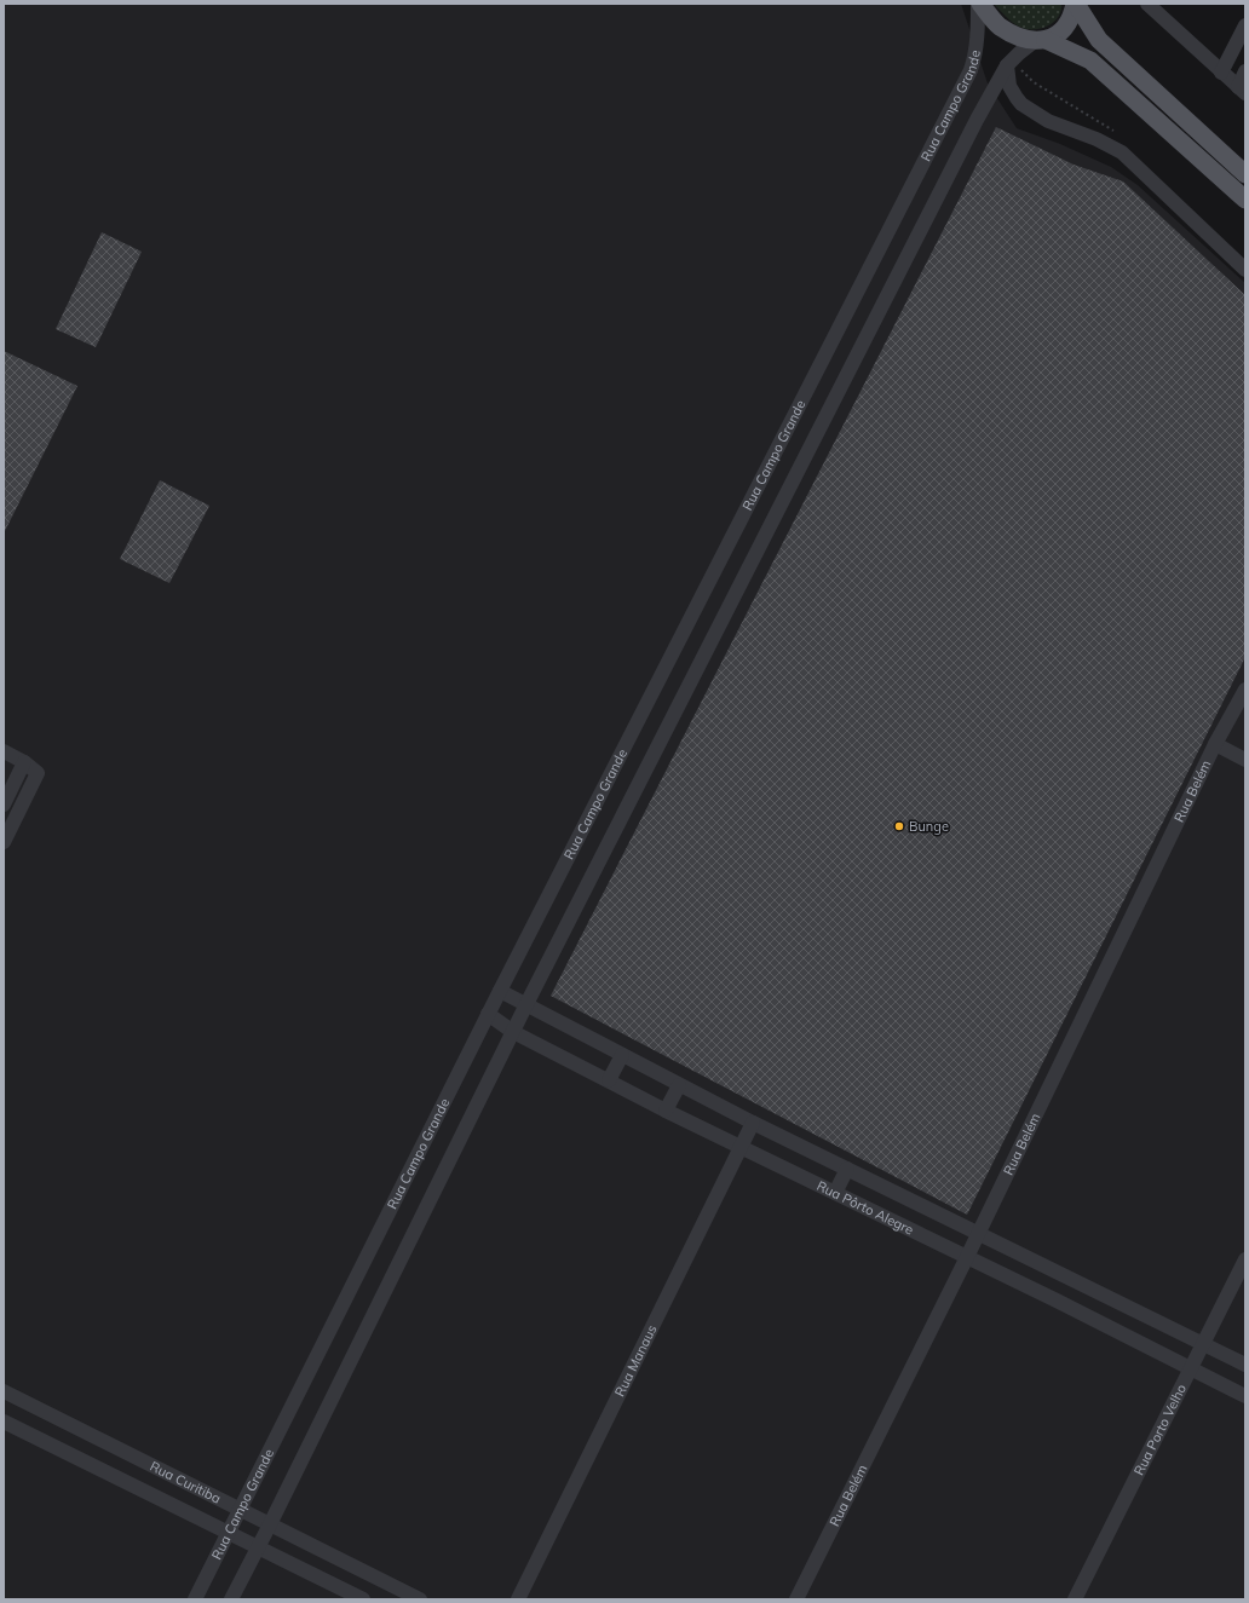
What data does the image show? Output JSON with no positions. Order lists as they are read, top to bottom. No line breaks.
{"streets":{"street":["Rua Campo Grande","Rua Belém","Rua Pôrto Alegre","Rua Manaus","Rua Porto Velho","Rua Curitiba"]},"crossings":[["Rua Campo Grande","Rua Pôrto Alegre"],["Rua Campo Grande","Rua Curitiba"],["Rua Belém","Rua Pôrto Alegre"],["Rua Pôrto Alegre","Rua Manaus"],["Rua Pôrto Alegre","Rua Porto Velho"]],"places":["Bunge"]}
